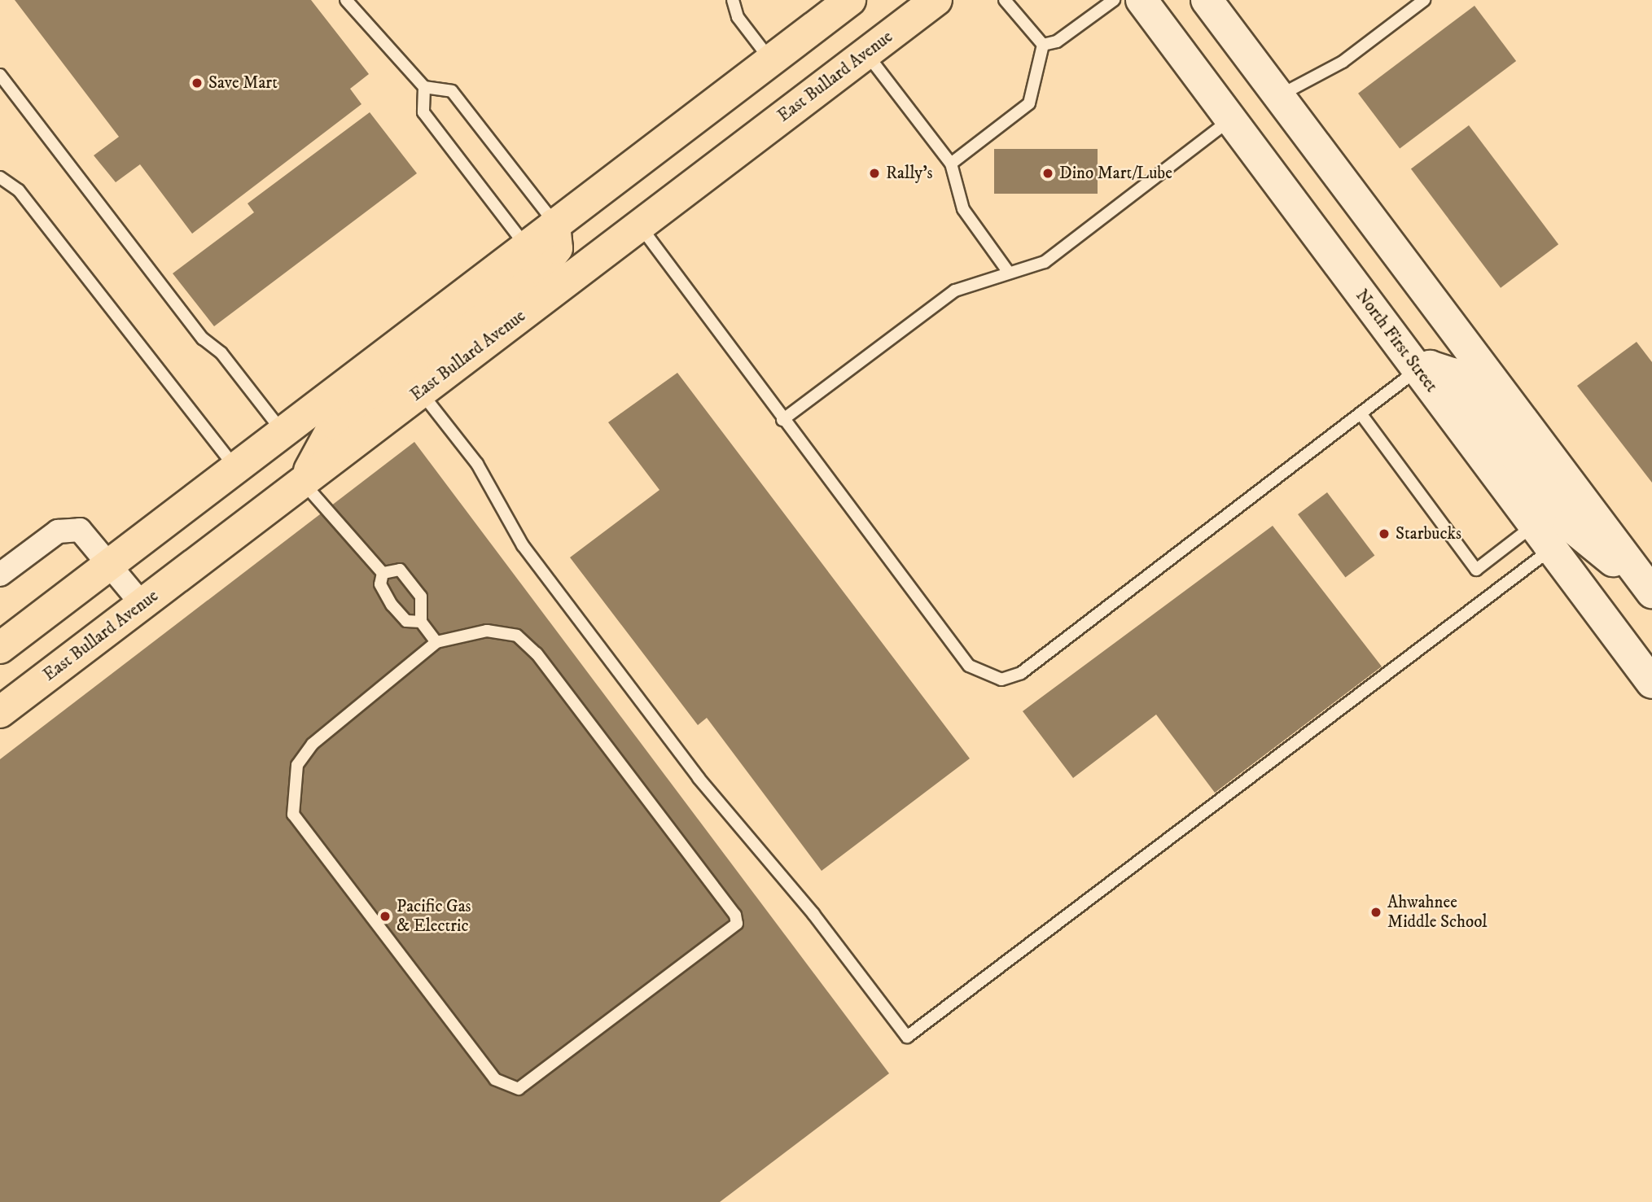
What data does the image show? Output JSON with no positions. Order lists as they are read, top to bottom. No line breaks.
{"streets":{"main road":["East Bullard Avenue","North First Street"]},"places":["Save Mart","Rally's","Dino Mart/Lube","Starbucks","Ahwahnee Middle School","Pacific Gas & Electric"]}
